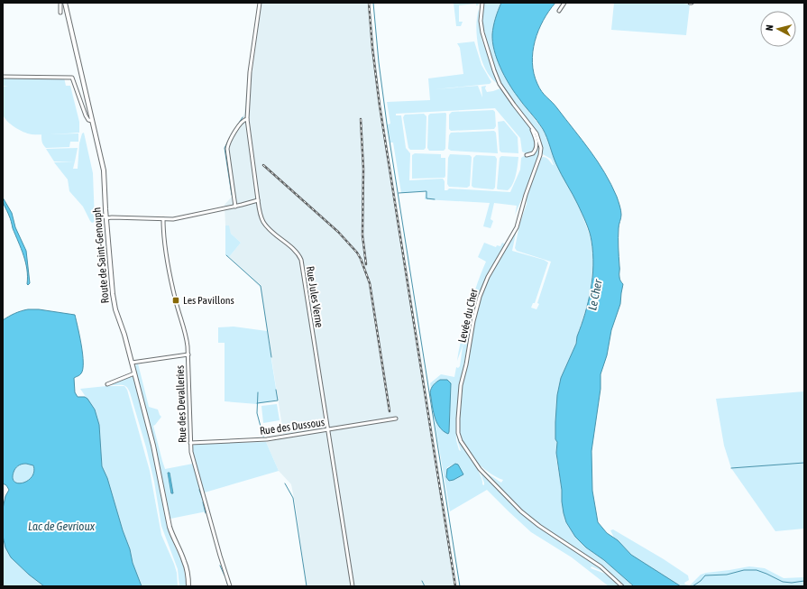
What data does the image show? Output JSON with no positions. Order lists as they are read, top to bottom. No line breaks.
{"streets":{"street":["Route de Saint-Genouph","Rue Jules Verne","Levée du Cher","Rue des Devalleries","Rue des Dussous"]},"crossings":[["Rue Jules Verne","Rue des Dussous"],["Rue des Devalleries","Rue des Dussous"]],"water":["Le Cher","Lac de Gevrioux"],"places":{"transit":["Les Pavillons"]},"north":"left"}
